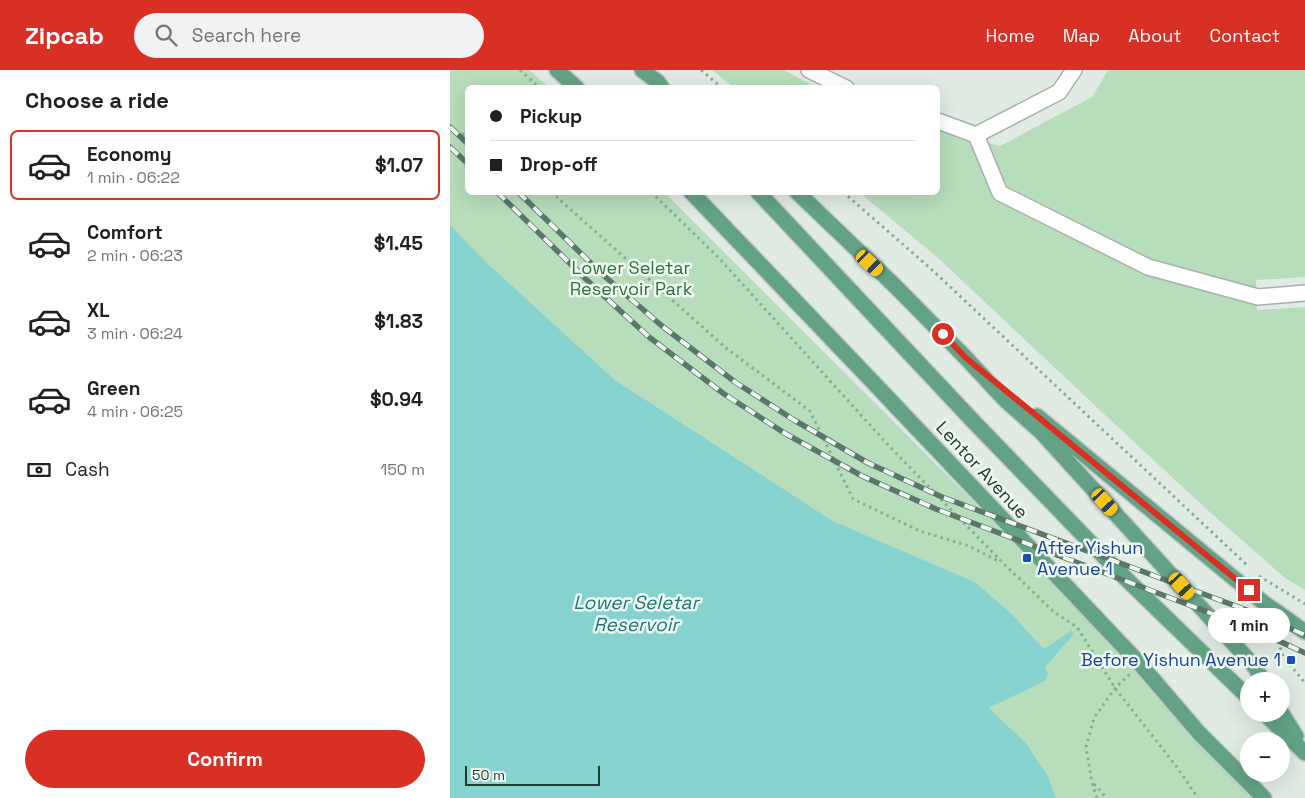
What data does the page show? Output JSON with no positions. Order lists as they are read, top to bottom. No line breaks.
{"streets":{"main road":["Lentor Avenue"]},"water":["Lower Seletar Reservoir"],"parks":["Lower Seletar Reservoir Park"],"places":{"transit":["After Yishun Avenue 1","Before Yishun Avenue 1"]},"scale_bar":"50 m","page":{"header":"Zipcab","search":"Search here","nav":["Home","Map","About","Contact"],"heading":"Choose a ride","banner":["Pickup","Drop-off"],"list":[{"name":"Economy","note":"1 min · 06:22","value":"$1.07"},{"name":"Comfort","note":"2 min · 06:23","value":"$1.45"},{"name":"XL","note":"3 min · 06:24","value":"$1.83"},{"name":"Green","note":"4 min · 06:25","value":"$0.94"}],"pay":["Cash","150 m"],"bubble":"1 min","map_buttons":["+","−"],"buttons":"Confirm","scale":"50 m"}}
